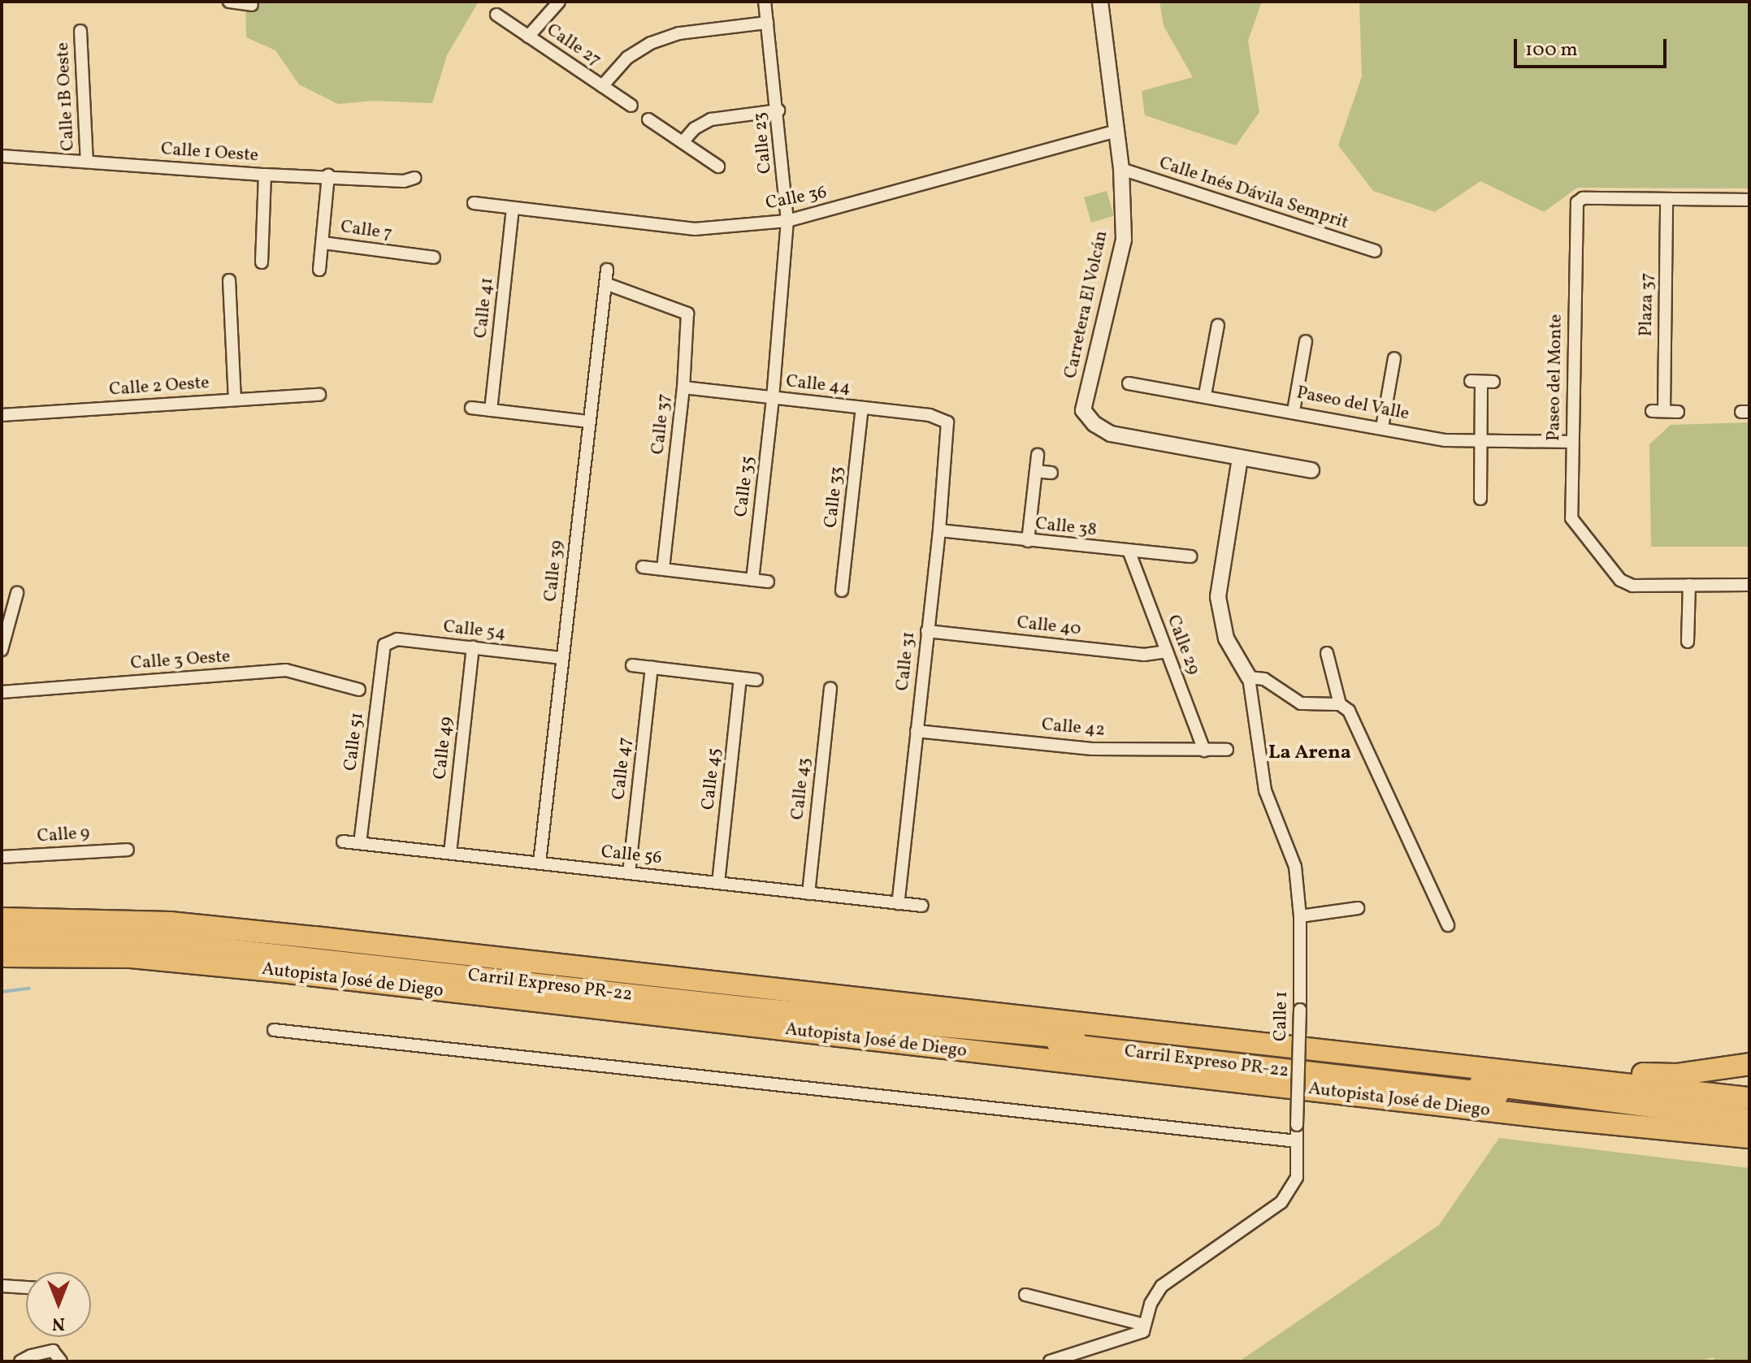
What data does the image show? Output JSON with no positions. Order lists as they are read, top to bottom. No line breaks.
{"streets":{"highway":["Autopista José de Diego","Carril Expreso PR-22"],"street":["Calle 27","Calle 1B Oeste","Calle 23","Calle 1 Oeste","Calle Inés Dávila Semprit","Calle 36","Calle 7","Carretera El Volcán","Plaza 37","Calle 41","Paseo del Monte","Calle 44","Calle 2 Oeste","Paseo del Valle","Calle 37","Calle 35","Calle 33","Calle 38","Calle 39","Calle 40","Calle 54","Calle 29","Calle 3 Oeste","Calle 31","Calle 42","Calle 51","Calle 49","Calle 47","Calle 45","Calle 43","Calle 9","Calle 56","Calle 1"]},"crossings":[["Calle 1B Oeste","Calle 1 Oeste"],["Calle 23","Calle 36"],["Calle 23","Calle 44"],["Calle 23","Calle 35"],["Calle 1 Oeste","Calle 7"],["Calle Inés Dávila Semprit","Carretera El Volcán"],["Calle 36","Carretera El Volcán"],["Calle 36","Calle 41"],["Plaza 37","Paseo del Monte"],["Paseo del Monte","Paseo del Valle"],["Calle 44","Calle 37"],["Calle 44","Calle 35"],["Calle 44","Calle 33"],["Calle 44","Calle 31"],["Calle 37","Calle 39"],["Calle 38","Calle 29"],["Calle 38","Calle 31"],["Calle 39","Calle 54"],["Calle 39","Calle 56"],["Calle 40","Calle 29"],["Calle 40","Calle 31"],["Calle 54","Calle 51"],["Calle 54","Calle 49"],["Calle 29","Calle 42"],["Calle 31","Calle 42"],["Calle 31","Calle 56"],["Calle 51","Calle 56"],["Calle 49","Calle 56"],["Calle 47","Calle 56"],["Calle 45","Calle 56"],["Calle 43","Calle 56"],["Autopista José de Diego","Carril Expreso PR-22"]],"districts":["La Arena"],"scale_bar":"100 m","north":"bottom"}
